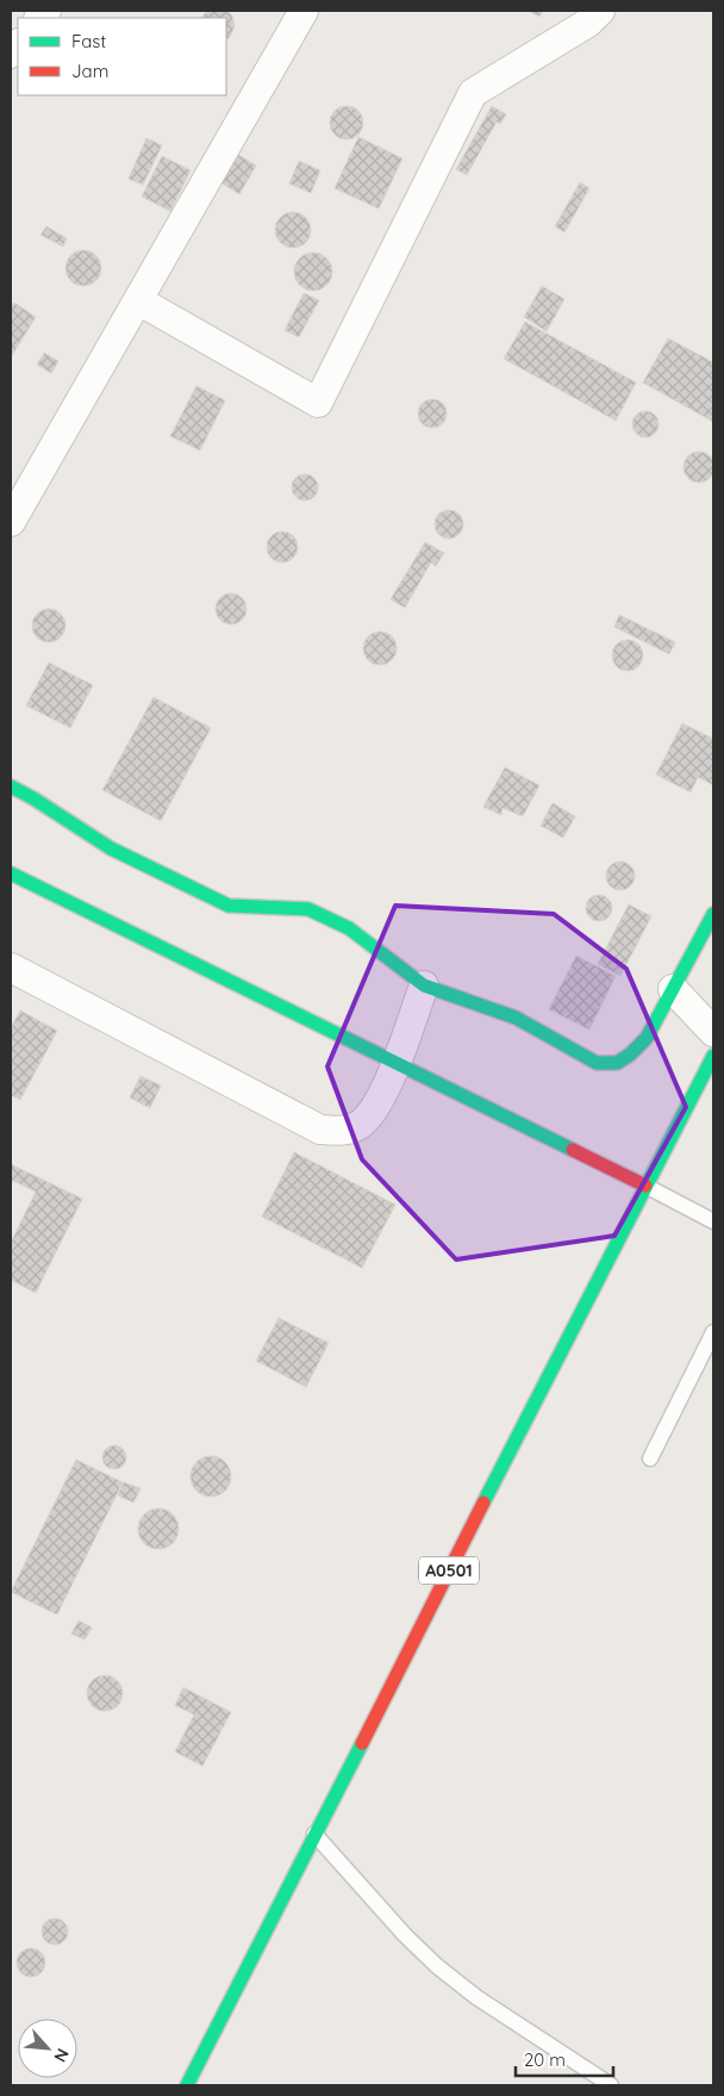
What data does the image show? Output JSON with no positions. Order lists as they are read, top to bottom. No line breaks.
{"streets":{"main road":["A0501"]},"legend":["Fast","Jam"],"scale_bar":"20 m","north":"bottom right"}
